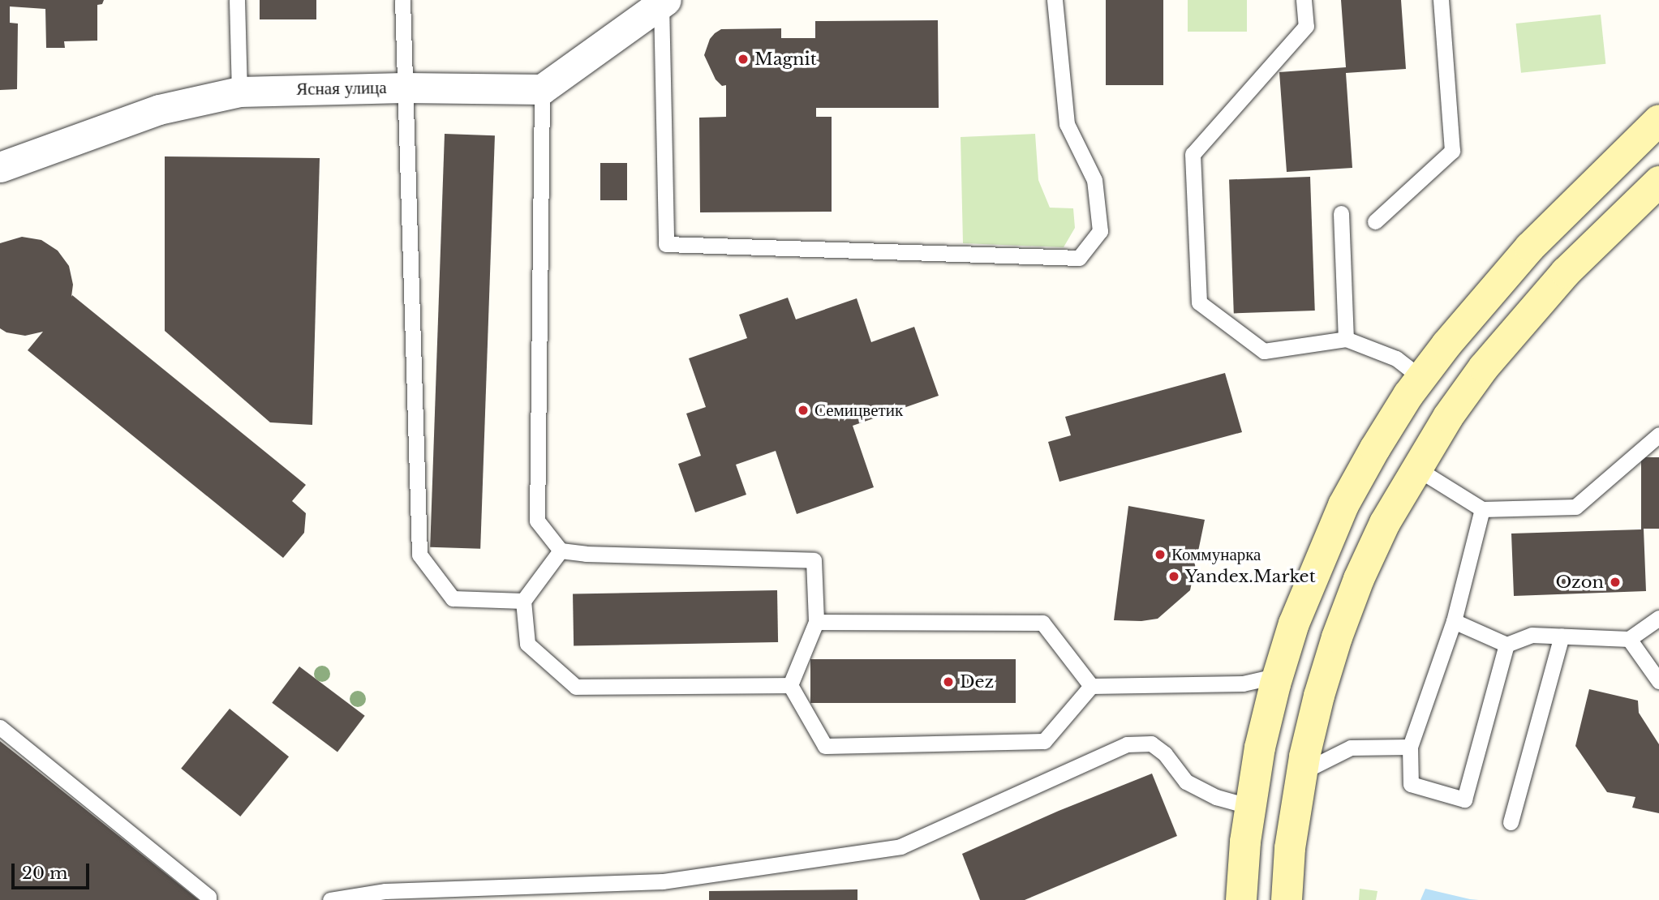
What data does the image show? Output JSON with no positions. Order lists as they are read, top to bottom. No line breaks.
{"streets":{"street":["Ясная улица"]},"places":["Magnit","Семицветик","Коммунарка","Yandex.Market","Ozon","Dez"],"scale_bar":"20 m"}
